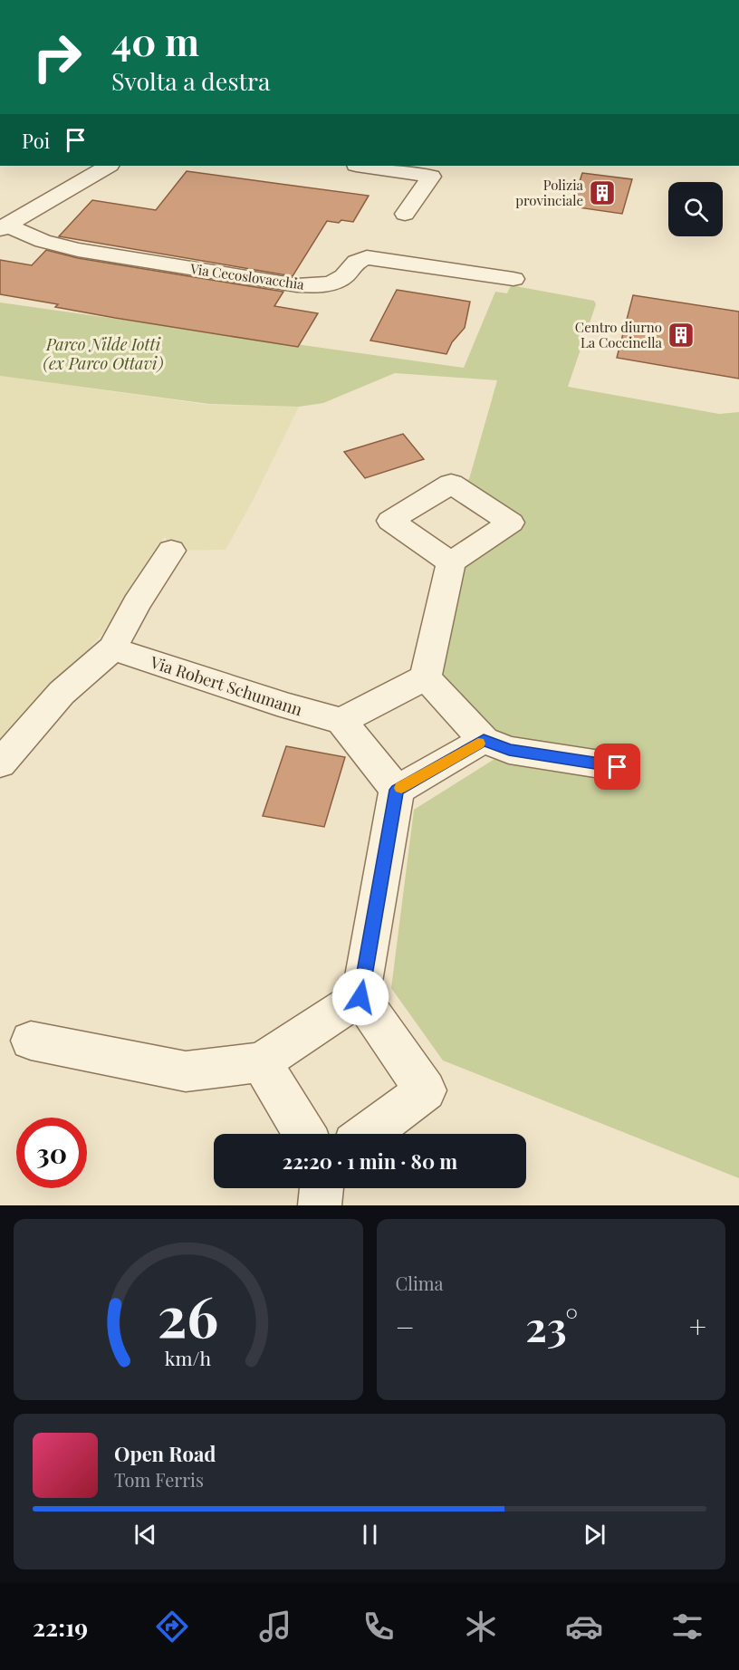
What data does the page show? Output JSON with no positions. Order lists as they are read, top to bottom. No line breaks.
{"streets":{"street":["Via Cecoslovacchia","Via Robert Schumann"]},"parks":["Parco Nilde Iotti (ex Parco Ottavi)"],"places":{"building":["Polizia provinciale","Centro diurno La Coccinella"]},"page":{"turn":["40 m","Svolta a destra"],"then":"Poi","limit":"30","trip":"22:20 · 1 min · 80 m","tile":"Clima","heat":["−","23°","+"],"song":["Open Road","Tom Ferris"],"tabs":"22:19","gauge":["26","km/h"]}}
